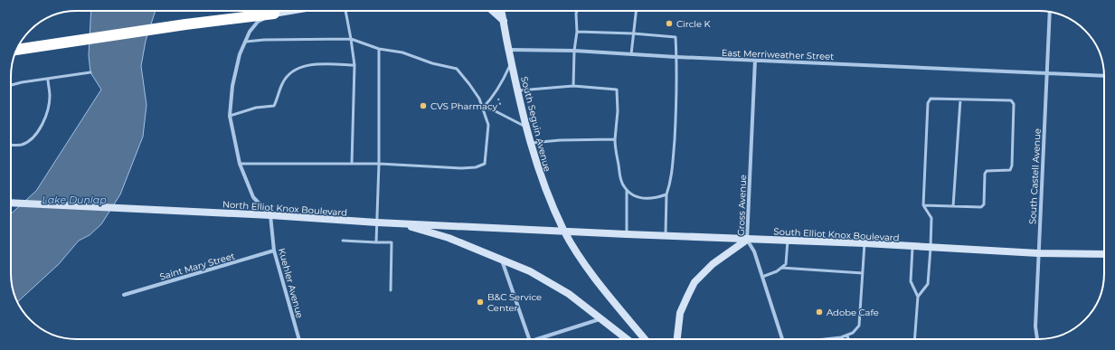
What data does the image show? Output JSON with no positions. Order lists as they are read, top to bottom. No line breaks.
{"streets":{"main road":["South Seguin Avenue","North Elliot Knox Boulevard","South Elliot Knox Boulevard"],"street":["East Merriweather Street","South Castell Avenue","Gross Avenue","Saint Mary Street","Kuehler Avenue"]},"crossings":[["East Merriweather Street","South Seguin Avenue"],["East Merriweather Street","South Castell Avenue"],["East Merriweather Street","Gross Avenue"],["South Seguin Avenue","North Elliot Knox Boulevard"],["South Seguin Avenue","South Elliot Knox Boulevard"],["South Castell Avenue","South Elliot Knox Boulevard"],["Gross Avenue","South Elliot Knox Boulevard"],["North Elliot Knox Boulevard","South Elliot Knox Boulevard"],["North Elliot Knox Boulevard","Kuehler Avenue"],["Saint Mary Street","Kuehler Avenue"]],"water":["Lake Dunlap"],"places":["Circle K","CVS Pharmacy","B&C Service Center","Adobe Cafe"]}
